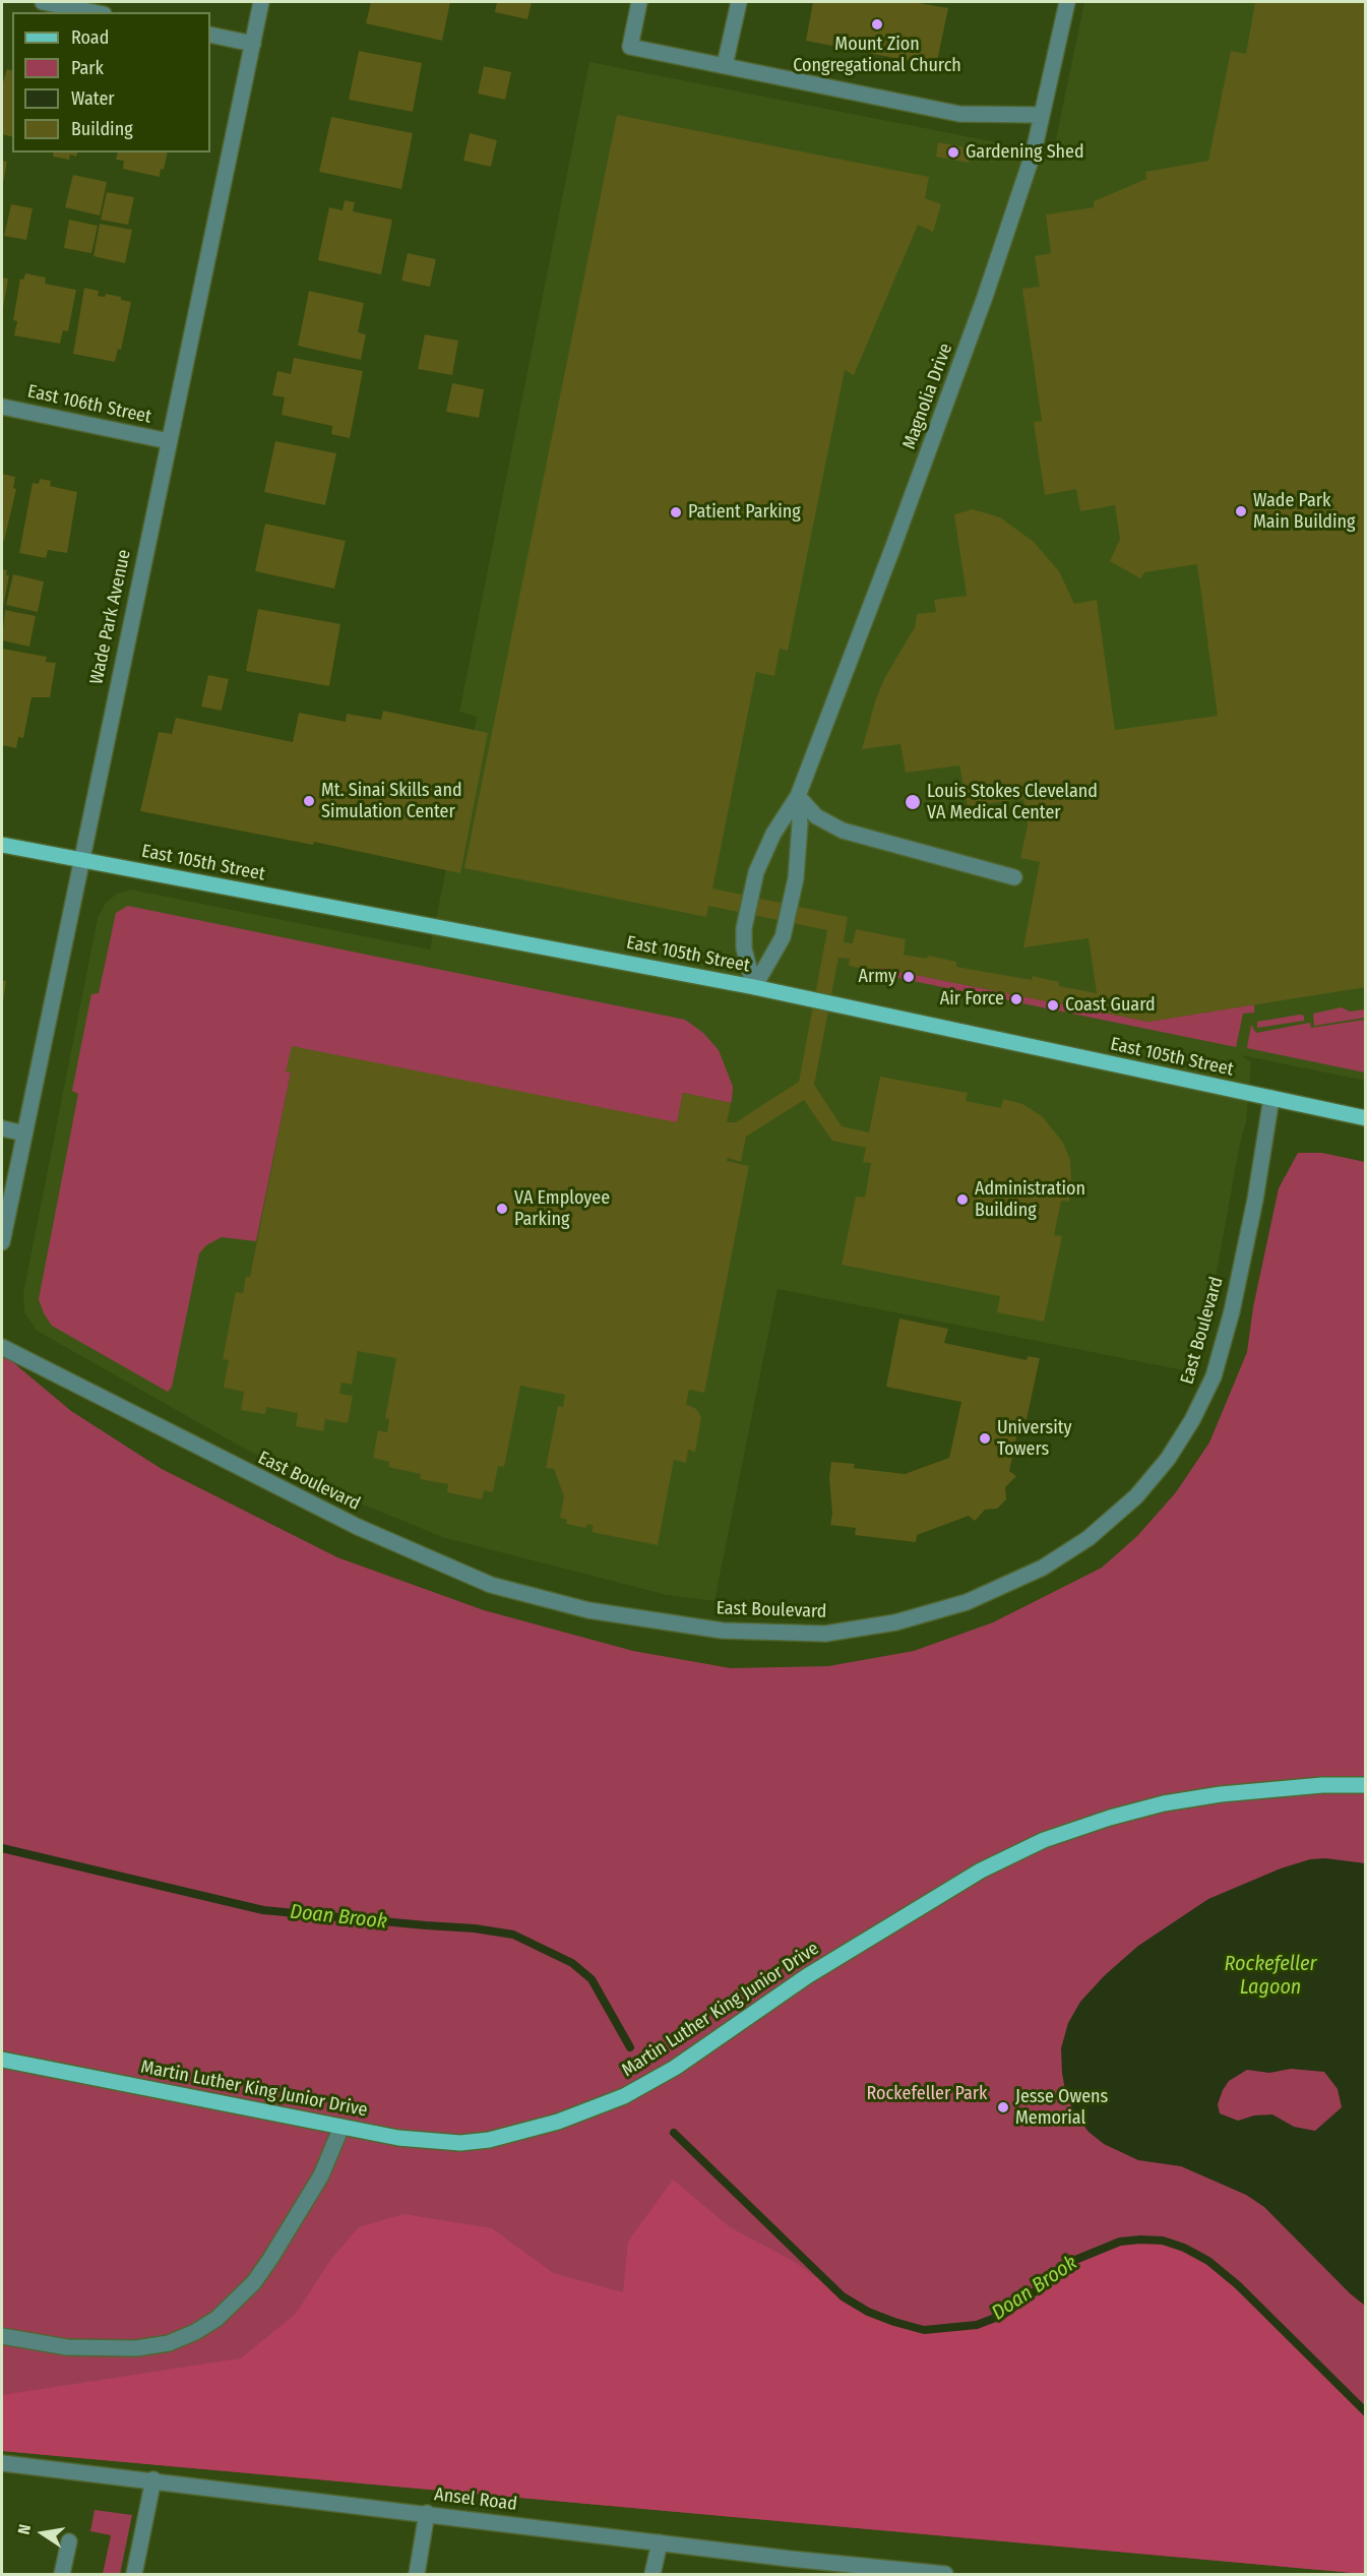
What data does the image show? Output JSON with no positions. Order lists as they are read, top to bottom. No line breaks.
{"streets":{"main road":["East 105th Street","Martin Luther King Junior Drive"],"street":["Magnolia Drive","East 106th Street","Wade Park Avenue","East Boulevard","Ansel Road"]},"crossings":[["Magnolia Drive","East 105th Street"],["East 106th Street","Wade Park Avenue"],["Wade Park Avenue","East 105th Street"],["East 105th Street","East Boulevard"]],"water":["Doan Brook","Rockefeller Lagoon"],"parks":["Rockefeller Park"],"places":["Mount Zion Congregational Church","Gardening Shed","Wade Park Main Building","Patient Parking","Mt. Sinai Skills and Simulation Center","Louis Stokes Cleveland VA Medical Center","Army","Air Force","Coast Guard","Administration Building","VA Employee Parking","University Towers","Jesse Owens Memorial"],"legend":["Road","Park","Water","Building"],"north":"left"}
